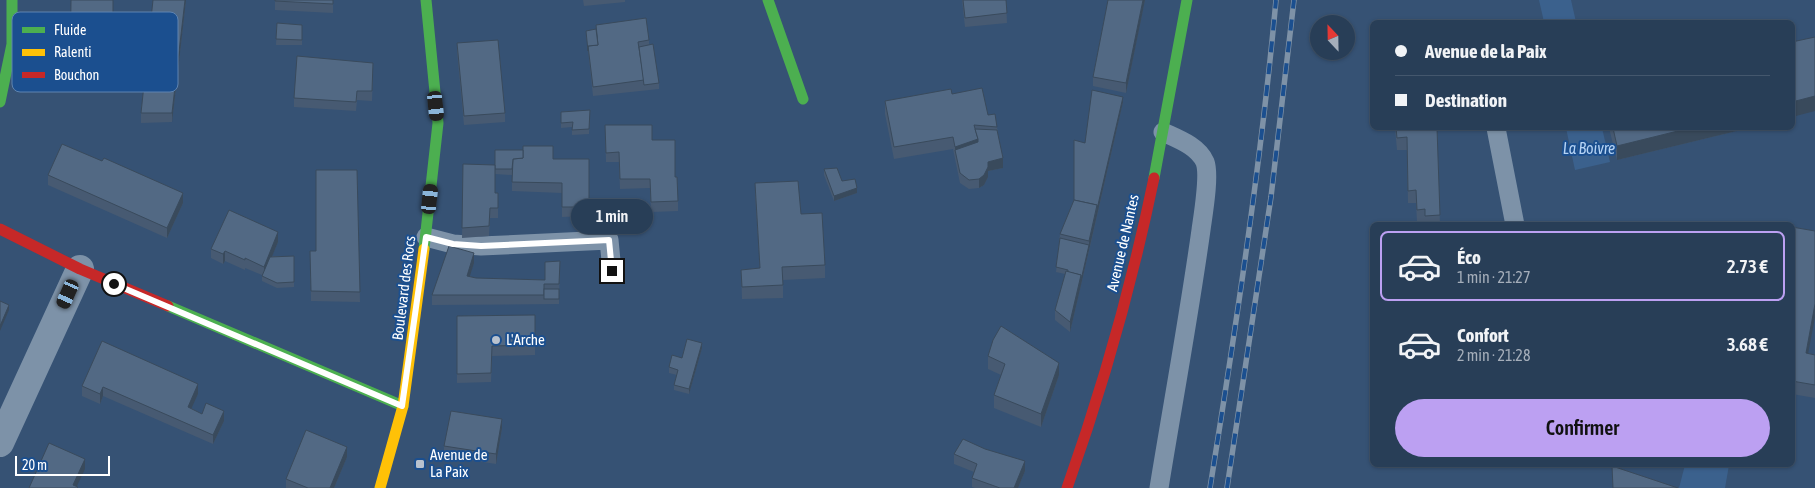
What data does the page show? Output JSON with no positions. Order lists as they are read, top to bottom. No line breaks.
{"streets":{"street":["Avenue de Nantes","Boulevard des Rocs"]},"water":["La Boivre"],"places":{"other":["L'Arche"],"transit":["Avenue de La Paix"]},"legend":["Fluide","Ralenti","Bouchon"],"scale_bar":"20 m","north":"top","page":{"banner":["Avenue de la Paix","Destination"],"bubble":"1 min","list":[{"name":"Éco","note":"1 min · 21:27","value":"2.73 €"},{"name":"Confort","note":"2 min · 21:28","value":"3.68 €"}],"buttons":"Confirmer","scale":"20 m"}}
